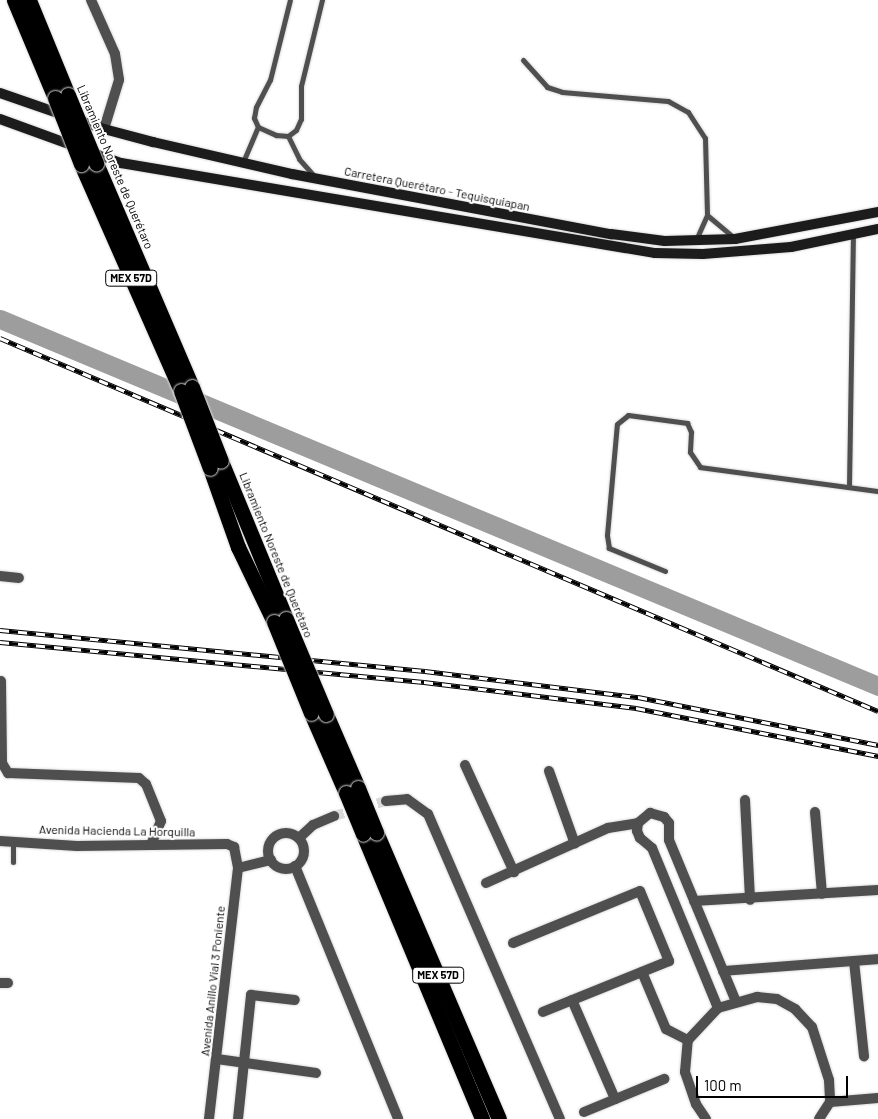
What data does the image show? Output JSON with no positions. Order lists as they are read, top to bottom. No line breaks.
{"streets":{"highway":["Libramiento Noreste de Querétaro","MEX 57D"],"main road":["Carretera Querétaro - Tequisquiapan"],"street":["Avenida Hacienda La Horquilla","Avenida Anillo Vial 3 Poniente"]},"crossings":[["Avenida Hacienda La Horquilla","Avenida Anillo Vial 3 Poniente"]],"scale_bar":"100 m"}
